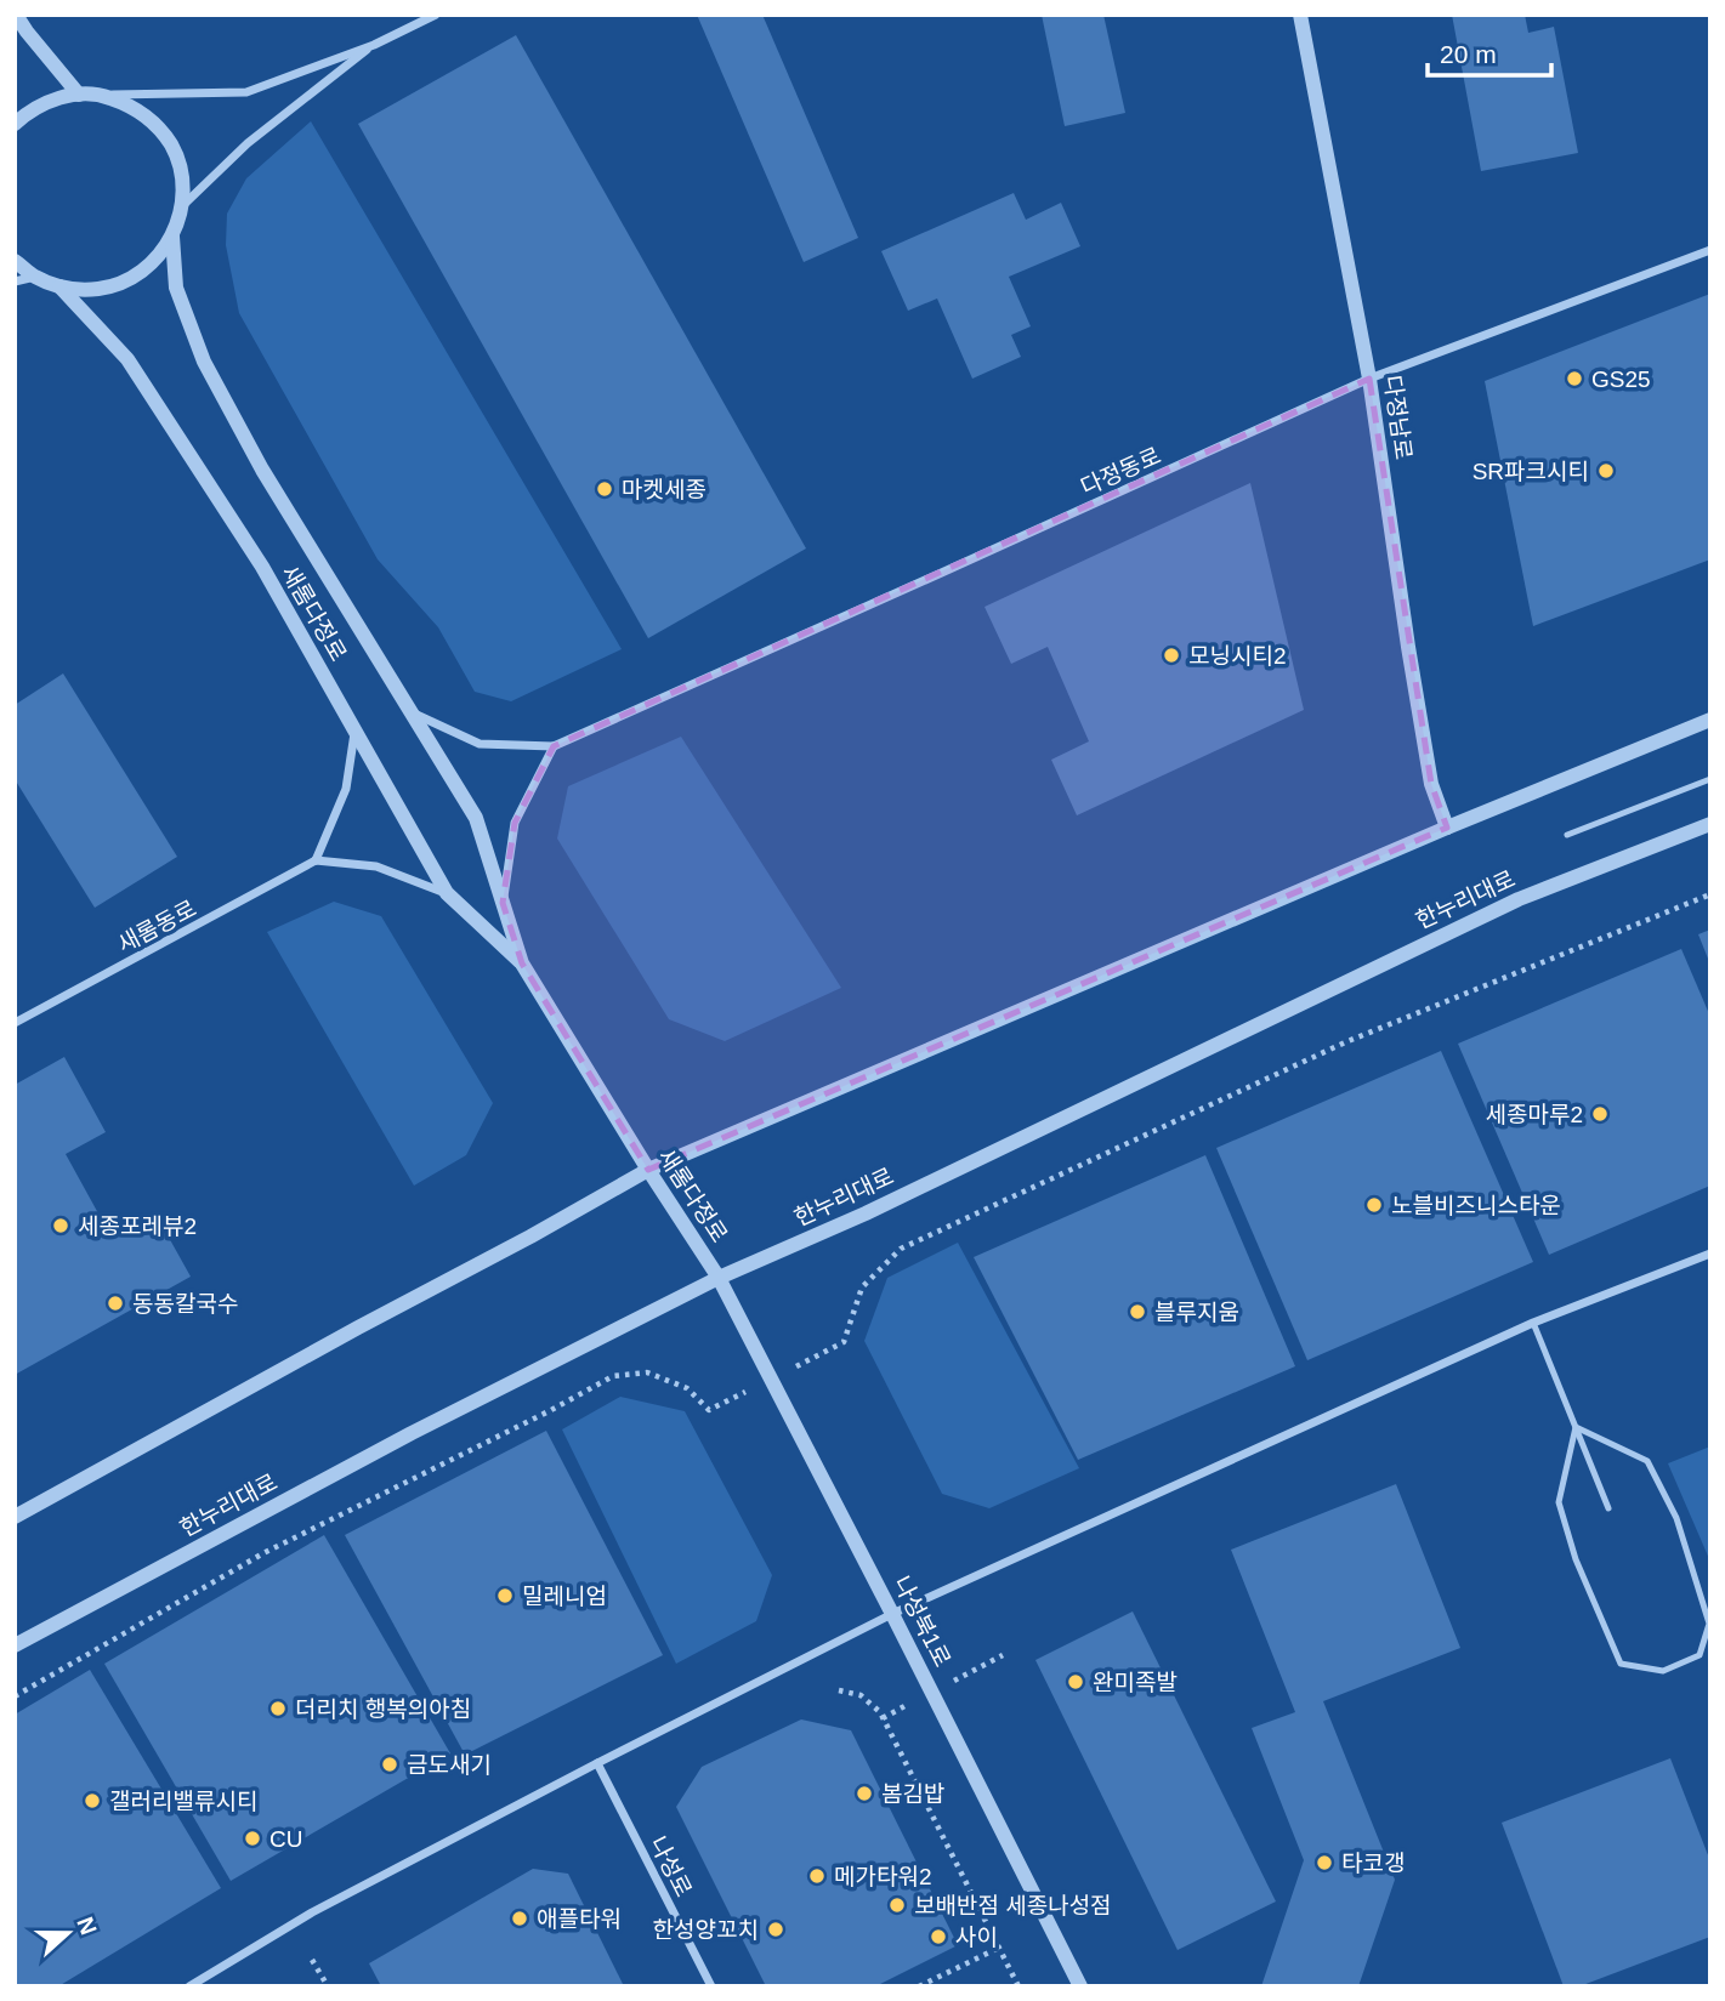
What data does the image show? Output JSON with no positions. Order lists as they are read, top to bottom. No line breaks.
{"streets":{"street":["다정남로","다정동로","새롬다정로","한누리대로","새롬동로","나성북1로","나성로"]},"crossings":[["다정남로","다정동로"],["새롬다정로","한누리대로"],["새롬다정로","나성북1로"],["한누리대로","나성북1로"]],"places":["GS25","SR파크시티","마켓세종","모닝시티2","세종마루2","노블비즈니스타운","세종포레뷰2","동동칼국수","블루지움","밀레니엄","완미족발","더리치 행복의아침","금도새기","봄김밥","갤러리밸류시티","CU","타코갱","메가타워2","보배반점 세종나성점","애플타워","한성양꼬치","사이"],"scale_bar":"20 m","north":"right"}
